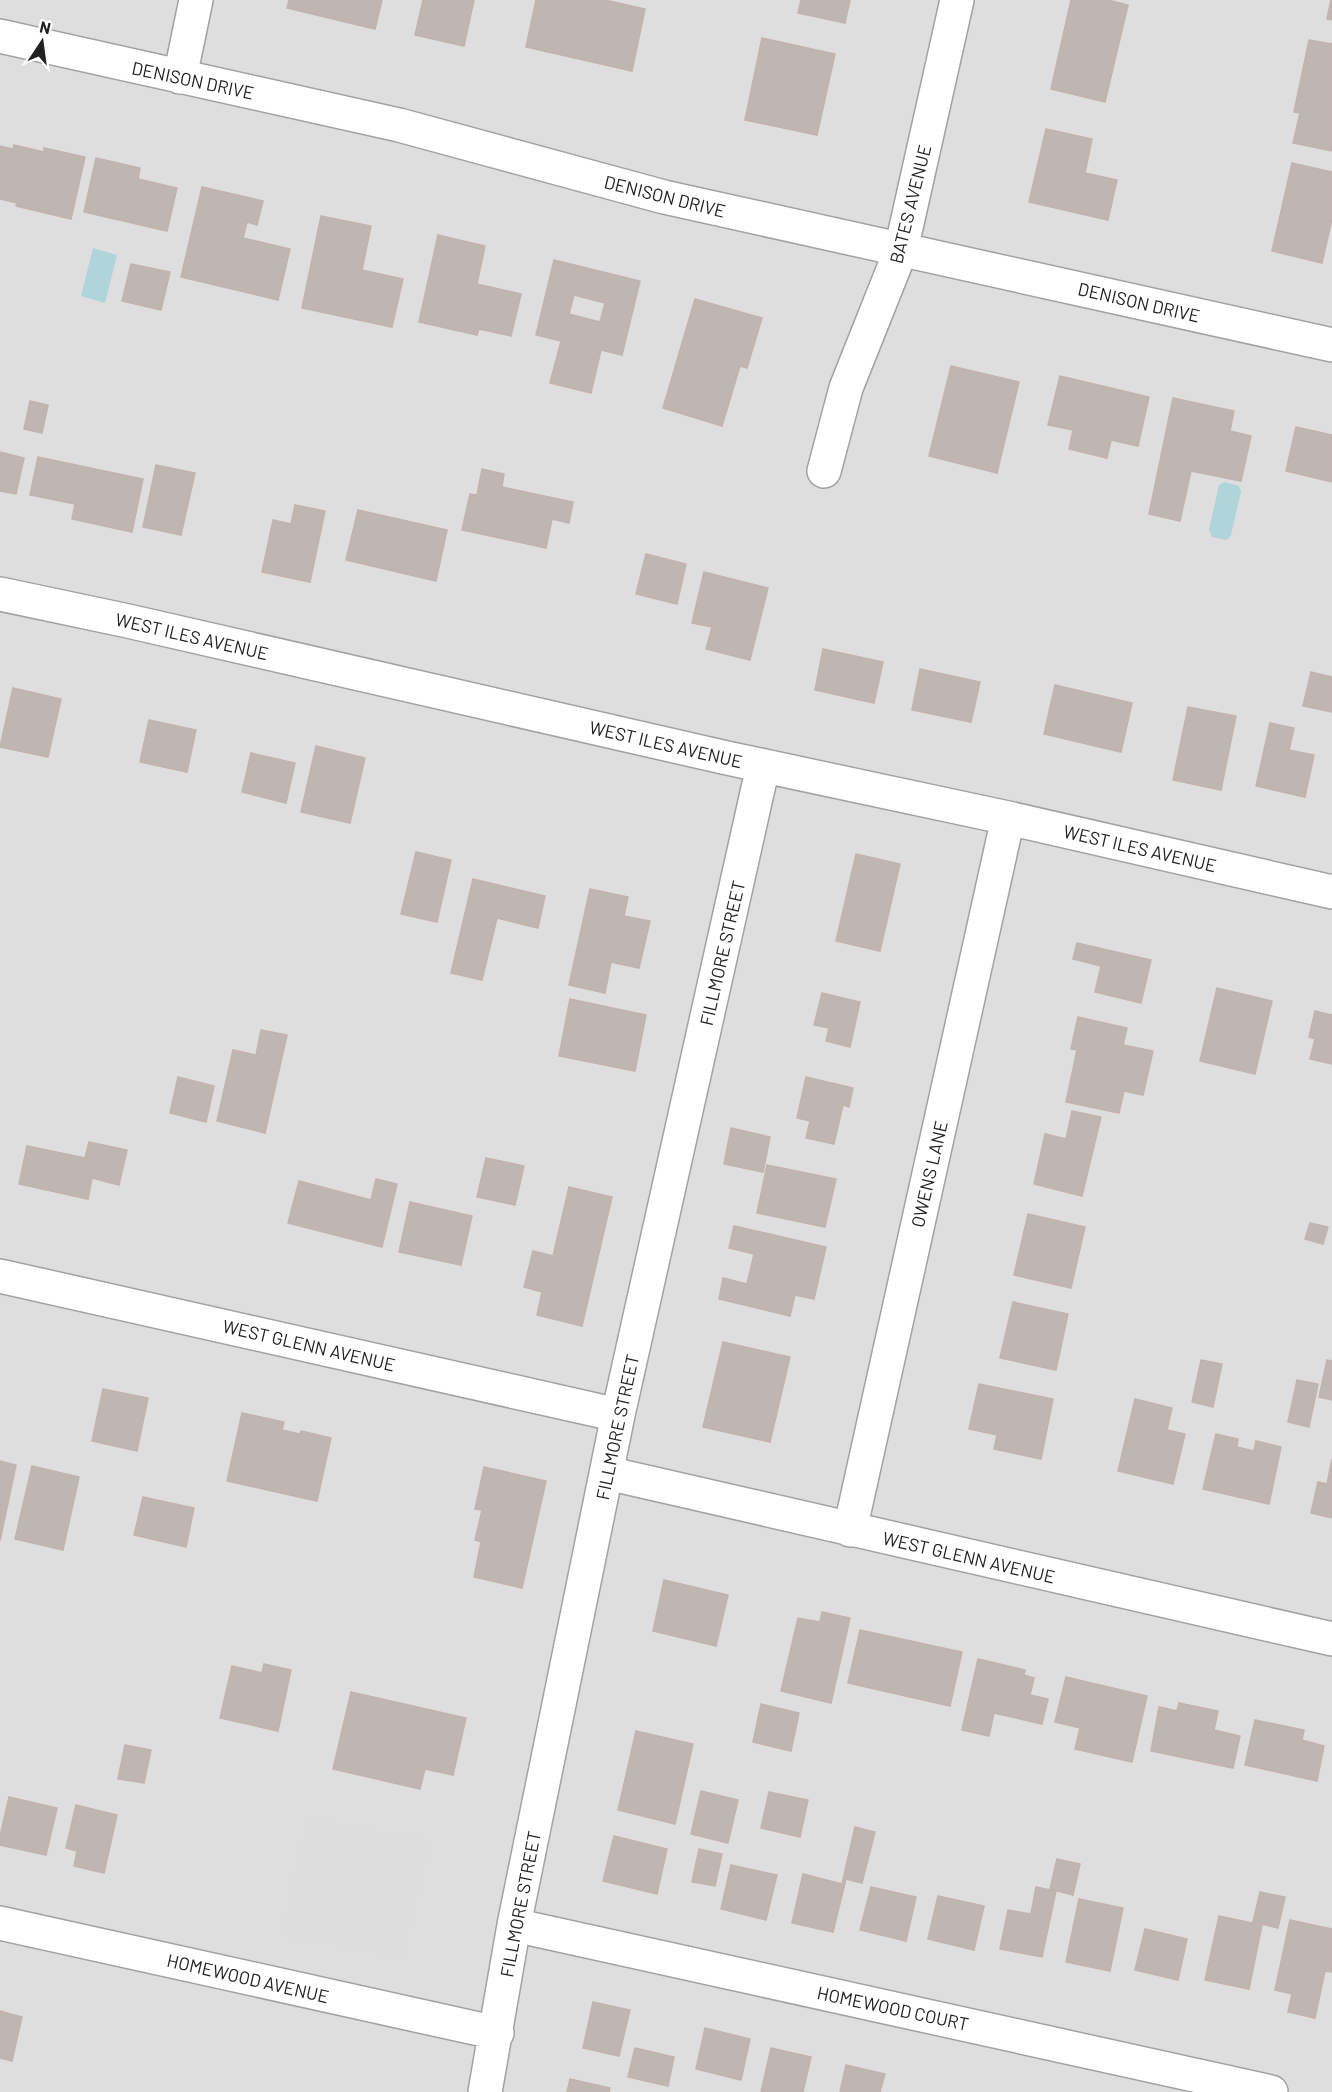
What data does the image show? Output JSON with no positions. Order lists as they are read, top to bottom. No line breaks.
{"streets":{"street":["DENISON DRIVE","BATES AVENUE","WEST ILES AVENUE","FILLMORE STREET","OWENS LANE","WEST GLENN AVENUE","HOMEWOOD AVENUE","HOMEWOOD COURT"]},"crossings":[["DENISON DRIVE","BATES AVENUE"],["WEST ILES AVENUE","FILLMORE STREET"],["WEST ILES AVENUE","OWENS LANE"],["FILLMORE STREET","WEST GLENN AVENUE"],["FILLMORE STREET","HOMEWOOD AVENUE"],["FILLMORE STREET","HOMEWOOD COURT"],["OWENS LANE","WEST GLENN AVENUE"]],"north":"top"}
